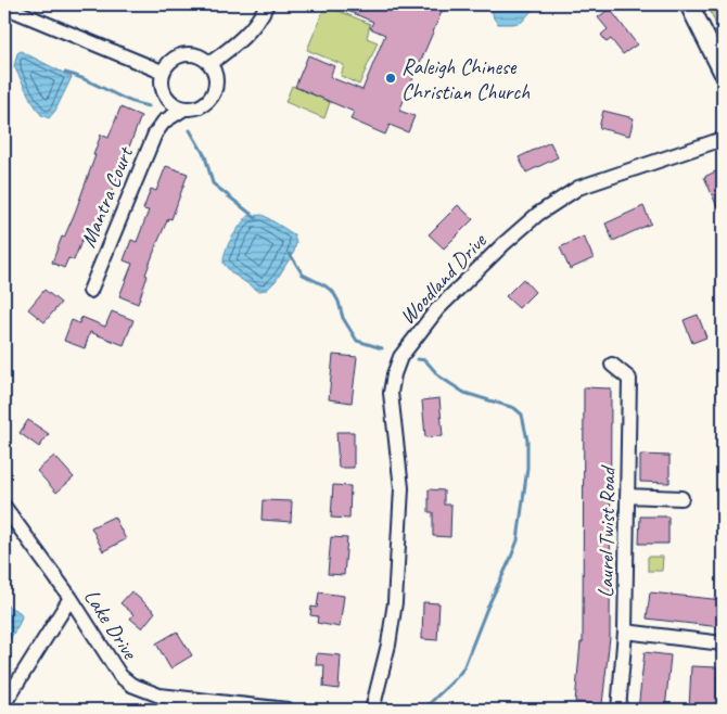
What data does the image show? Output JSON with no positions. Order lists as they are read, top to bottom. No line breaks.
{"streets":{"street":["Mantra Court","Woodland Drive","Laurel Twist Road","Lake Drive"]},"places":["Raleigh Chinese Christian Church"]}
